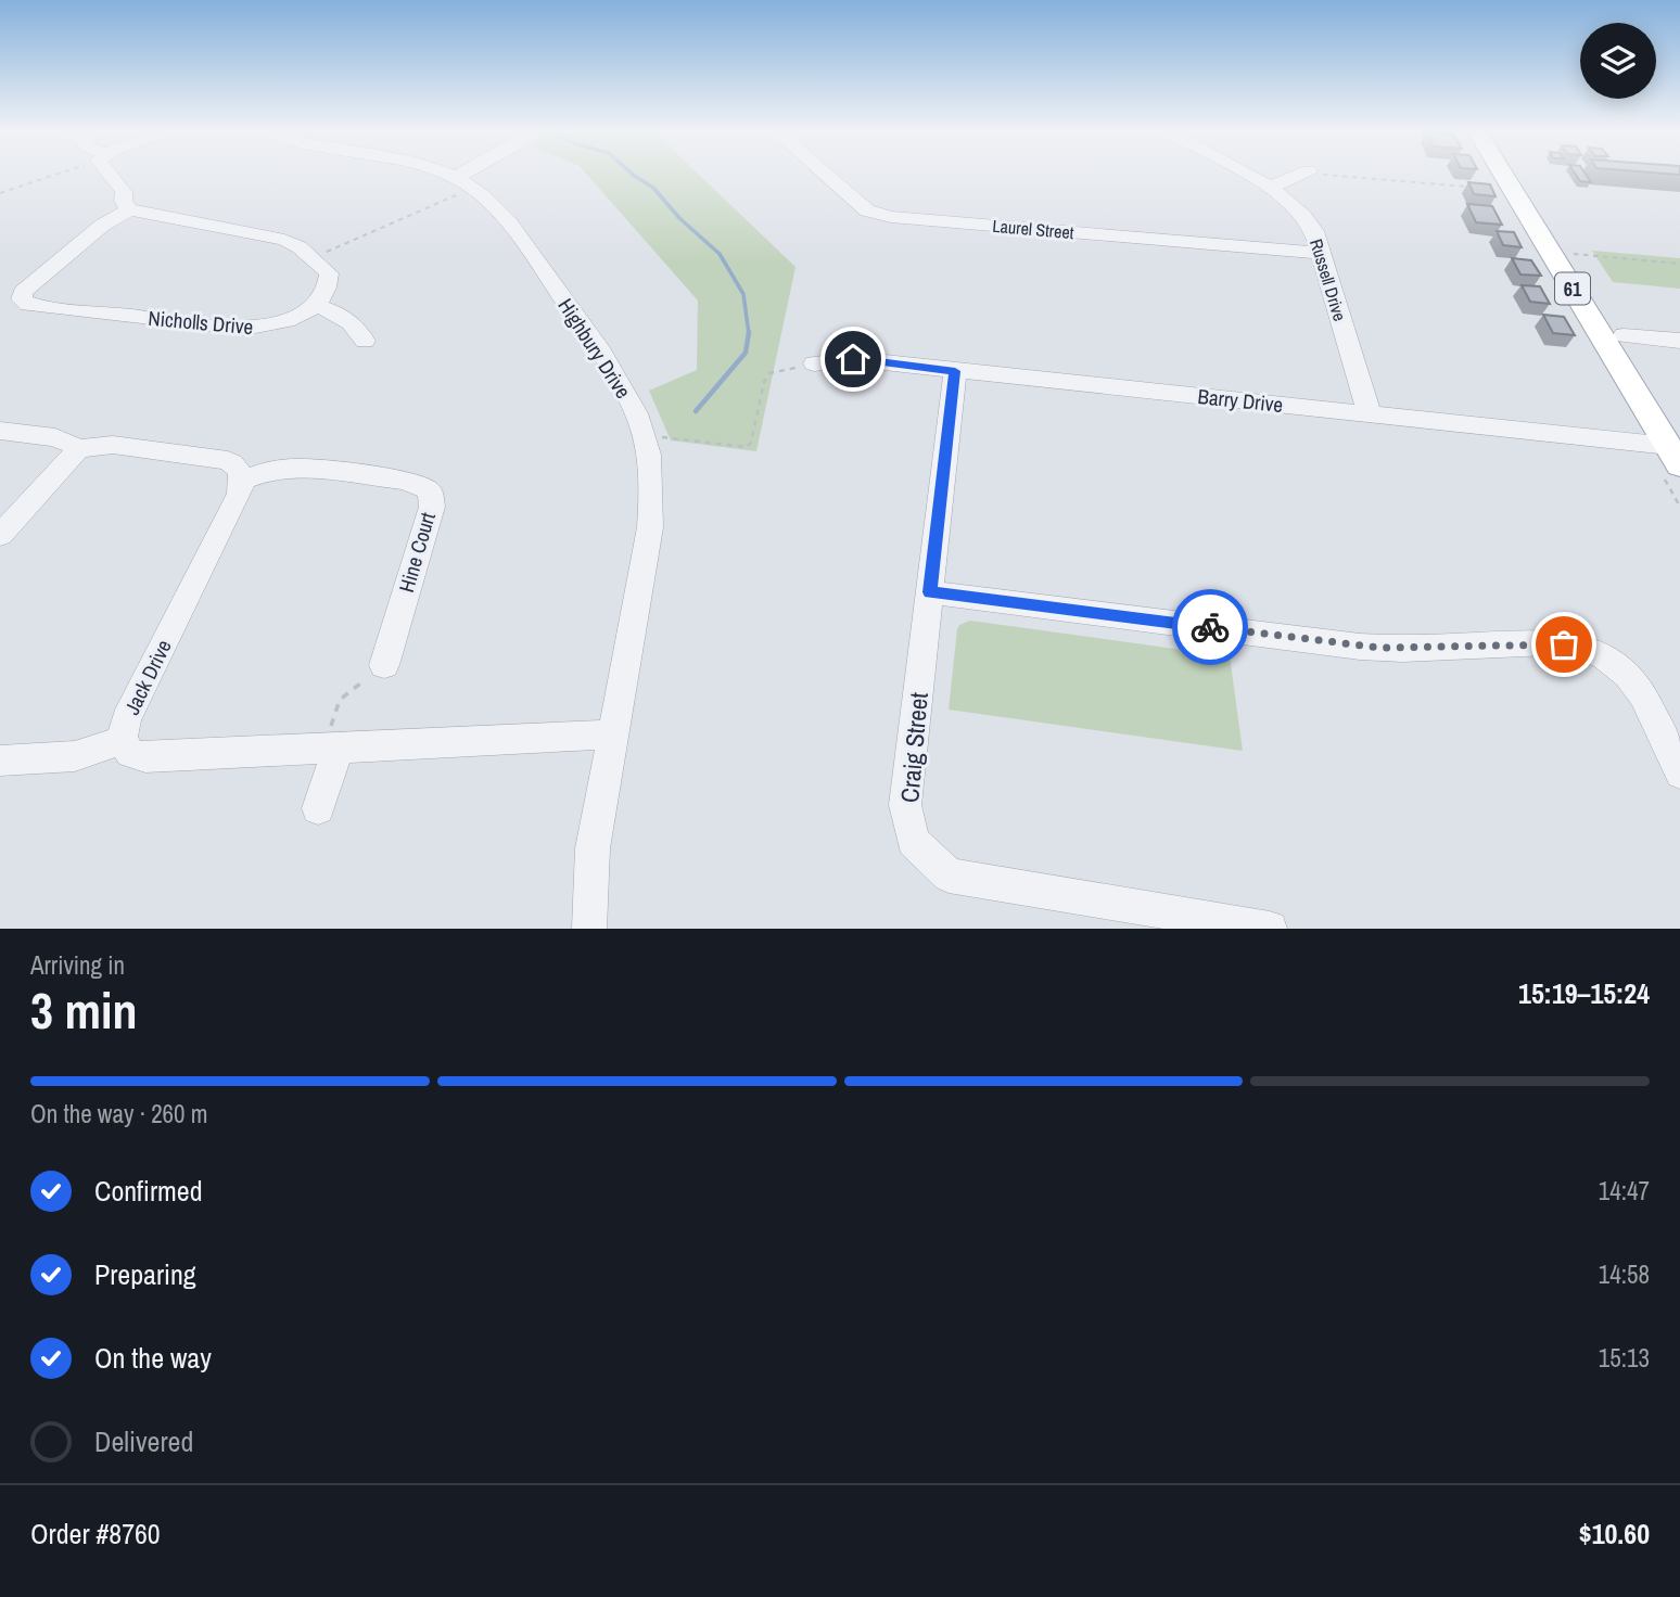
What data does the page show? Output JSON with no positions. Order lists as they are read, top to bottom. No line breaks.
{"streets":{"main road":["61"],"street":["Laurel Street","Russell Drive","Nicholls Drive","Highbury Drive","Barry Drive","Hine Court","Jack Drive","Craig Street"]},"crossings":[["Laurel Street","Russell Drive"],["Russell Drive","Barry Drive"],["61","Barry Drive"],["Highbury Drive","Jack Drive"],["Barry Drive","Craig Street"],["Hine Court","Jack Drive"]],"page":{"heading":["3 min","Arriving in","15:19–15:24"],"panel":["Order #8760","$10.60"],"bar":"On the way · 260 m","list":[["Confirmed","14:47"],["Preparing","14:58"],["On the way","15:13"],"Delivered"]}}
